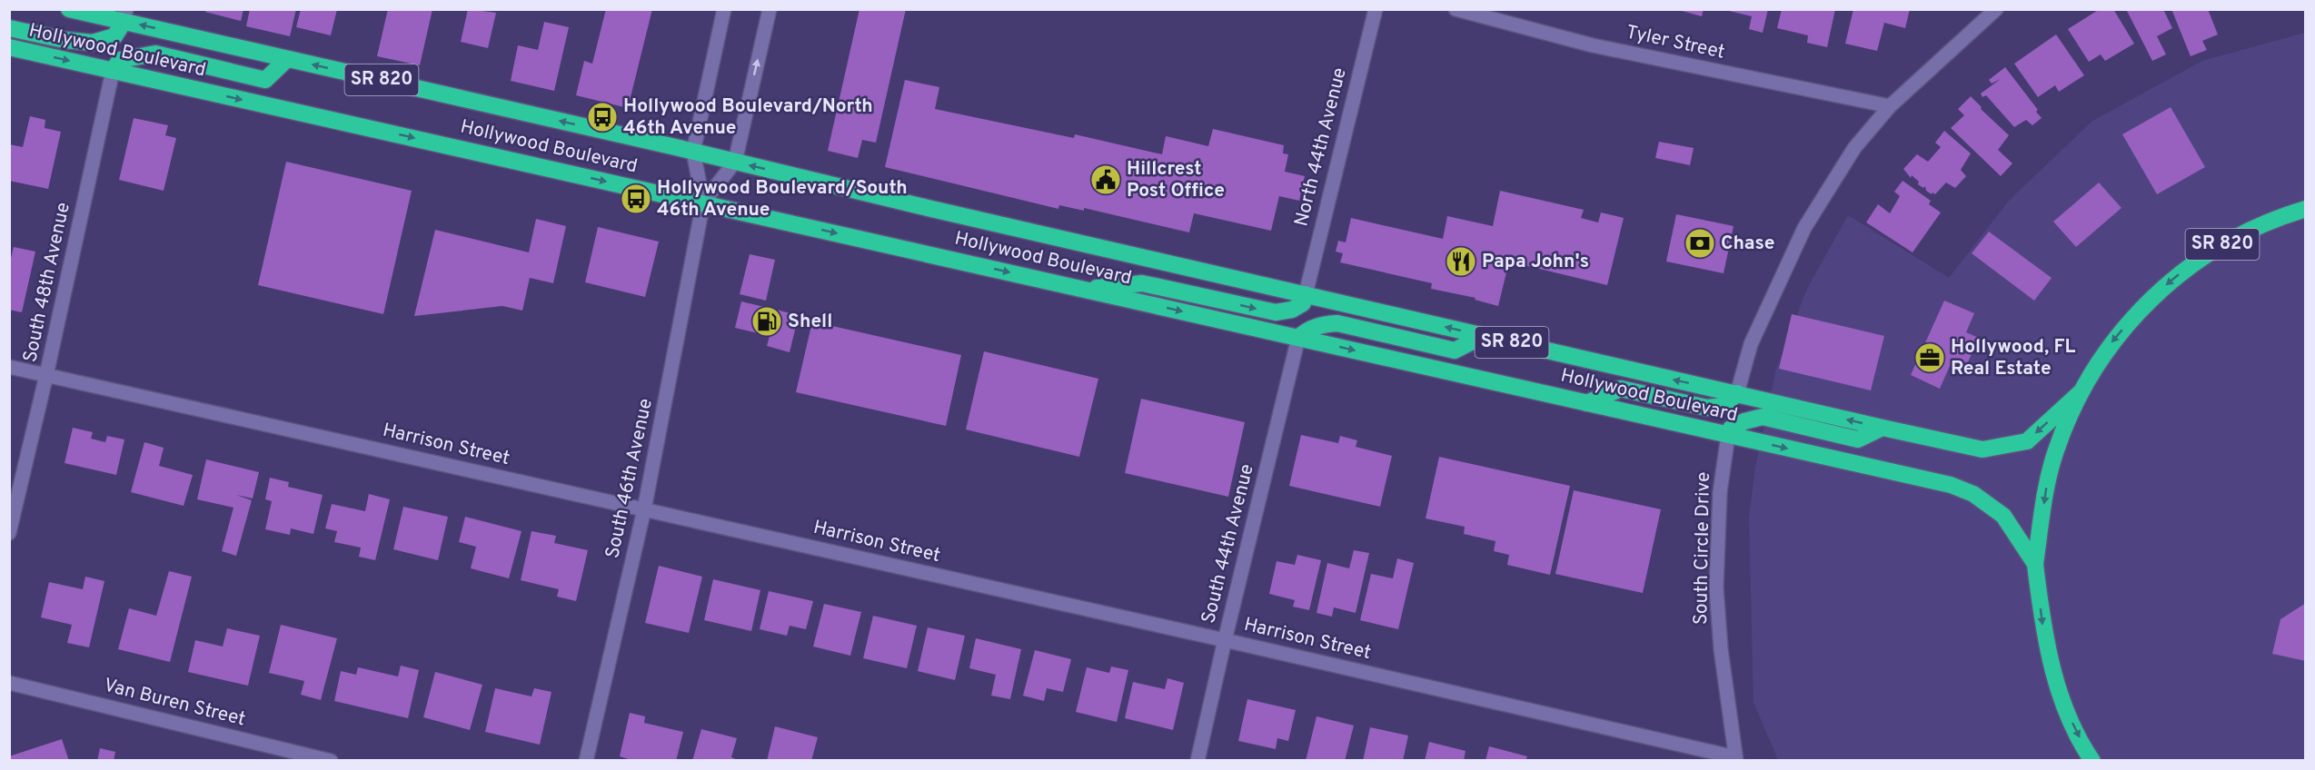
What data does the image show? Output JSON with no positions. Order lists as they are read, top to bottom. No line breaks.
{"streets":{"highway":["Hollywood Boulevard","SR 820"],"street":["Tyler Street","North 44th Avenue","South 48th Avenue","Harrison Street","South 46th Avenue","South 44th Avenue","South Circle Drive","Van Buren Street"]},"crossings":[["Hollywood Boulevard","North 44th Avenue"],["Hollywood Boulevard","South 48th Avenue"],["Hollywood Boulevard","South 46th Avenue"],["Hollywood Boulevard","South 44th Avenue"],["Hollywood Boulevard","South Circle Drive"],["South 48th Avenue","Harrison Street"],["Harrison Street","South 46th Avenue"],["Harrison Street","South 44th Avenue"],["Harrison Street","South Circle Drive"]],"places":{"bus stop":["Hollywood Boulevard/North 46th Avenue","Hollywood Boulevard/South 46th Avenue"],"public building":["Hillcrest Post Office"],"bank":["Chase"],"restaurant":["Papa John's"],"fuel station":["Shell"],"office":["Hollywood, FL Real Estate"]}}
